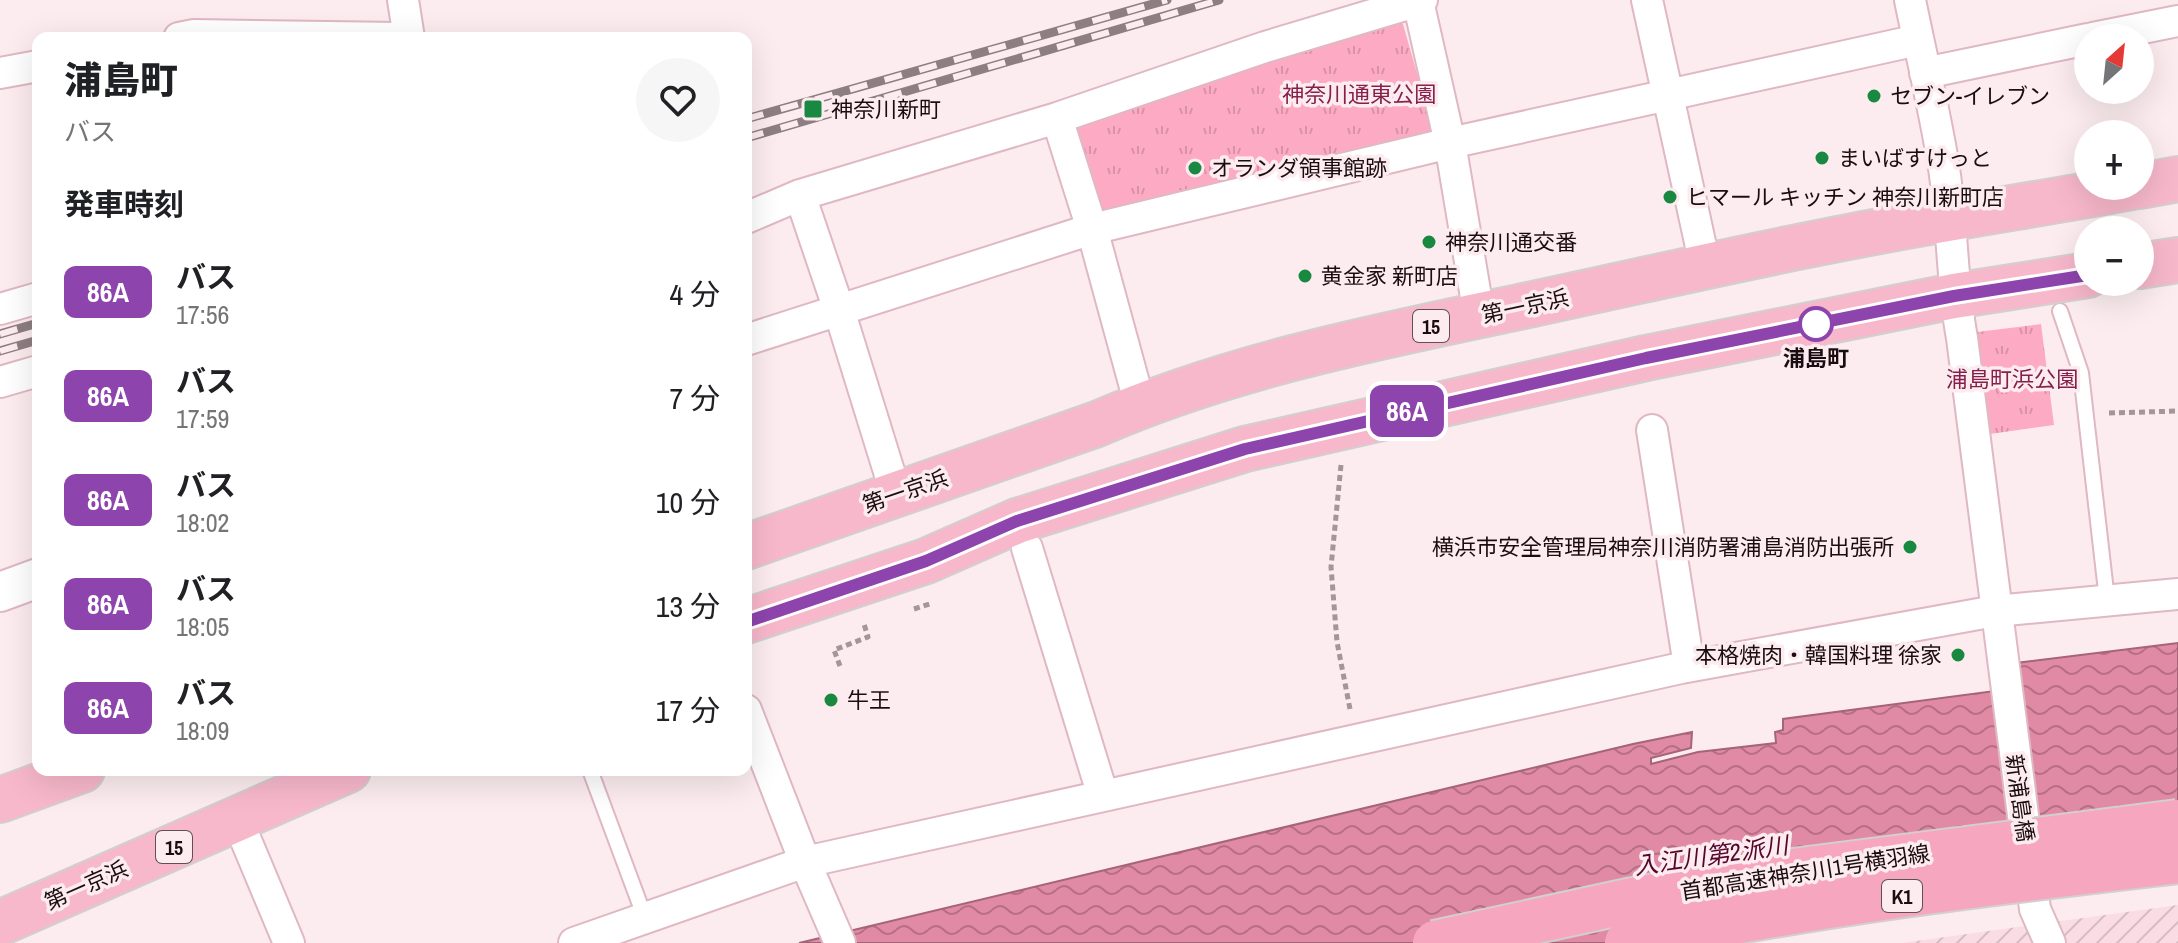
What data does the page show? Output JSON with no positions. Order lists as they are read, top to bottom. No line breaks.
{"streets":{"highway":["第一京浜","15","首都高速神奈川1号横羽線","K1"],"street":["新浦島橋"]},"crossings":[["第一京浜","新浦島橋"]],"water":["入江川第2派川"],"parks":["神奈川通東公園","浦島町浜公園"],"places":{"other":["セブン-イレブン","まいばすけっと","オランダ領事館跡","ヒマール キッチン 神奈川新町店","神奈川通交番","黄金家 新町店","浦島町","横浜市安全管理局神奈川消防署浦島消防出張所","本格焼肉・韓国料理 徐家","牛王"],"transit":["神奈川新町"]},"lines":["bus line 86A"],"north":"top right","page":{"on_map":"86A","map_buttons":["+","−"],"heading":[["浦島町","バス"],"発車時刻"],"list":[{"mark":"86A","name":"バス","note":"17:56","value":"4 分"},{"mark":"86A","name":"バス","note":"17:59","value":"7 分"},{"mark":"86A","name":"バス","note":"18:02","value":"10 分"},{"mark":"86A","name":"バス","note":"18:05","value":"13 分"},{"mark":"86A","name":"バス","note":"18:09","value":"17 分"}]}}
